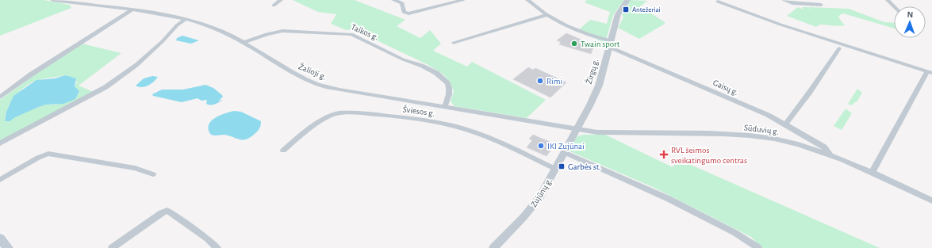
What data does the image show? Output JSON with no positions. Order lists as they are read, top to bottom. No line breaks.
{"streets":{"street":["Taikos g.","Žalioji g.","Žirgų g.","Gaisų g.","Šviesos g.","Sūduvių g.","Zujūnų g."]},"crossings":[["Taikos g.","Žalioji g."],["Žalioji g.","Žirgų g."],["Žalioji g.","Sūduvių g."],["Žalioji g.","Zujūnų g."],["Žirgų g.","Gaisų g."],["Žirgų g.","Sūduvių g."],["Žirgų g.","Zujūnų g."],["Gaisų g.","Sūduvių g."],["Šviesos g.","Zujūnų g."],["Sūduvių g.","Zujūnų g."]],"places":{"transit":["Antežeriai","Garbės st."],"other":["Twain sport","Rimi","IKI Zujūnai"],"health":["RVL šeimos sveikatingumo centras"]},"north":"top"}
